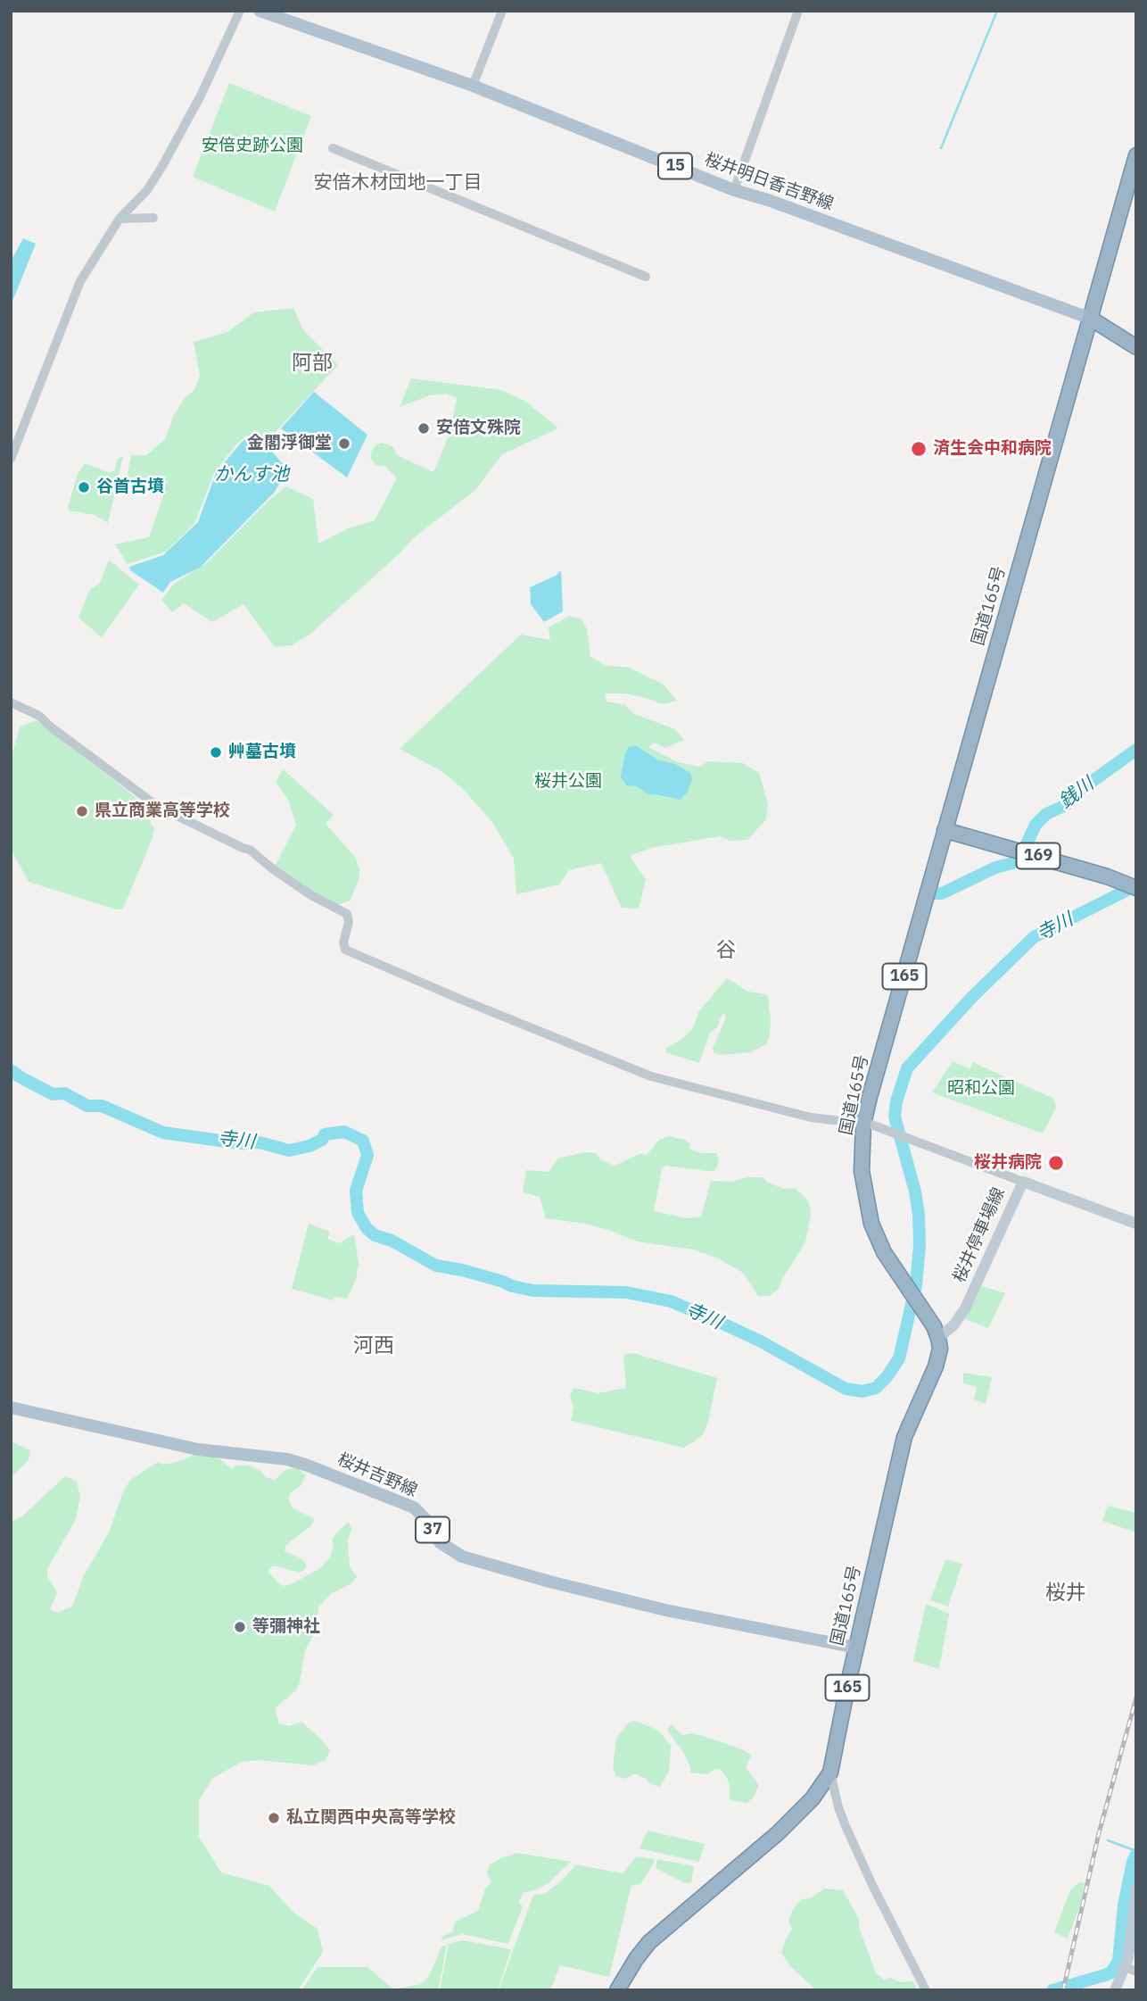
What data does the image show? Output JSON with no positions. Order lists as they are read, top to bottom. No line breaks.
{"streets":{"highway":["国道165号","169","165"],"main road":["15","桜井明日香吉野線","桜井停車場線","桜井吉野線","37"]},"crossings":[["桜井明日香吉野線","国道165号"],["国道165号","169"],["国道165号","桜井停車場線"],["国道165号","桜井吉野線"]],"districts":["安倍木材団地一丁目","阿部","谷","河西","桜井"],"water":["かんす池","銭川","寺川"],"parks":["安倍史跡公園","桜井公園","昭和公園"],"places":["安倍文殊院","金閣浮御堂","済生会中和病院","谷首古墳","艸墓古墳","県立商業高等学校","桜井病院","等彌神社","私立関西中央高等学校"]}
